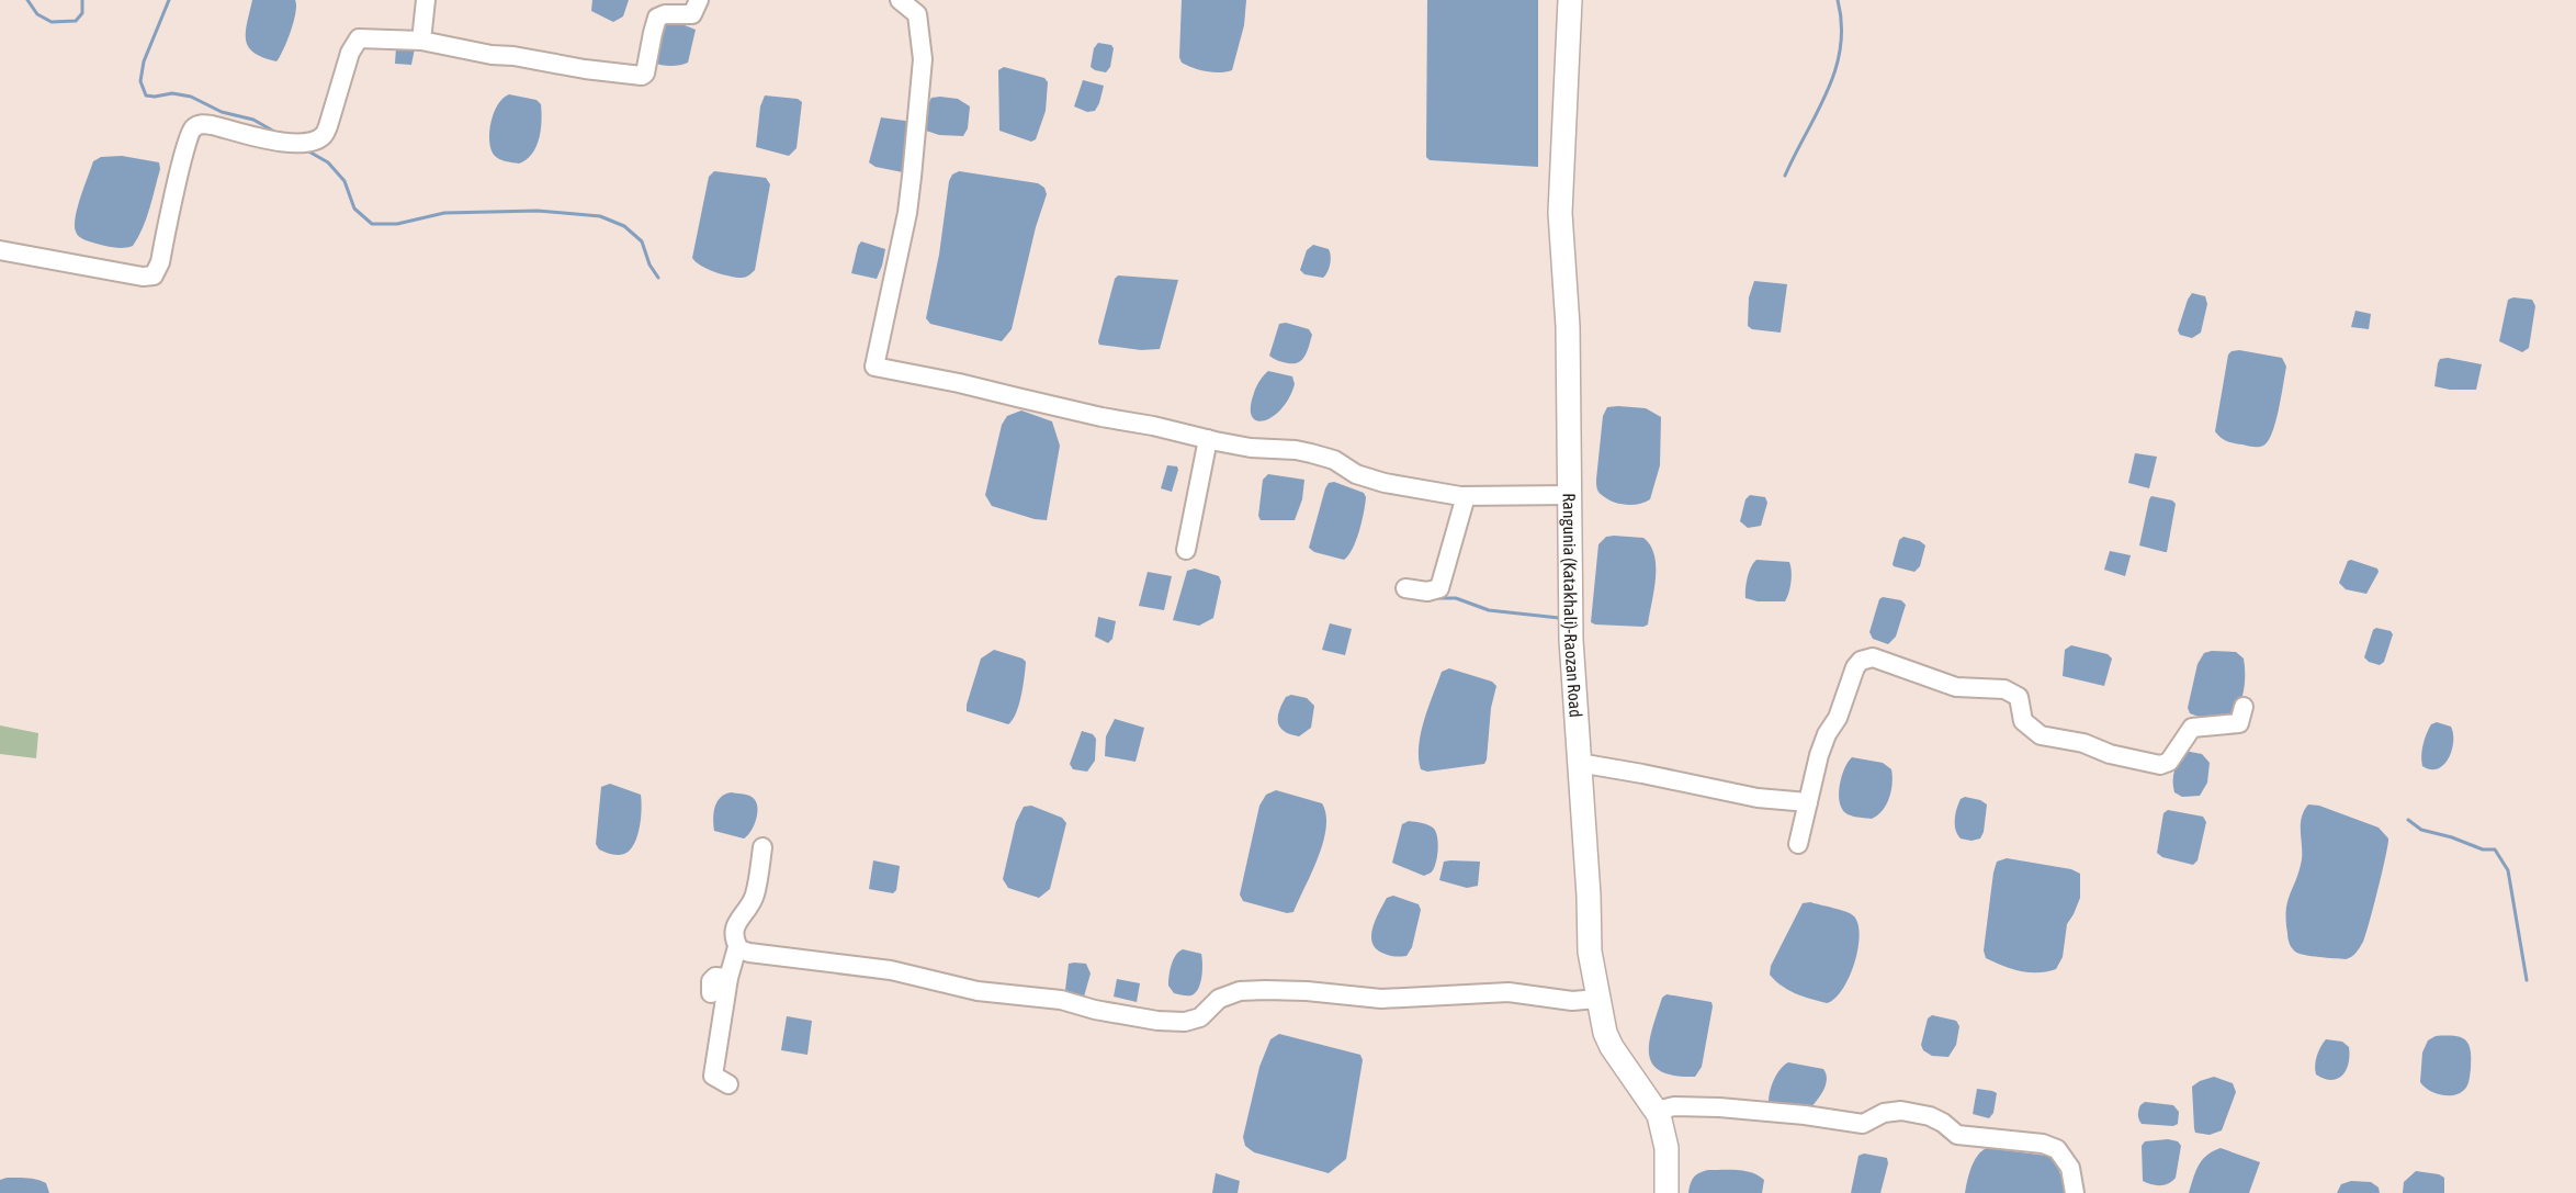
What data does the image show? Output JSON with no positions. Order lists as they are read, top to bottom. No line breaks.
{"streets":{"main road":["Rangunia (Katakhali)-Raozan Road"]}}
